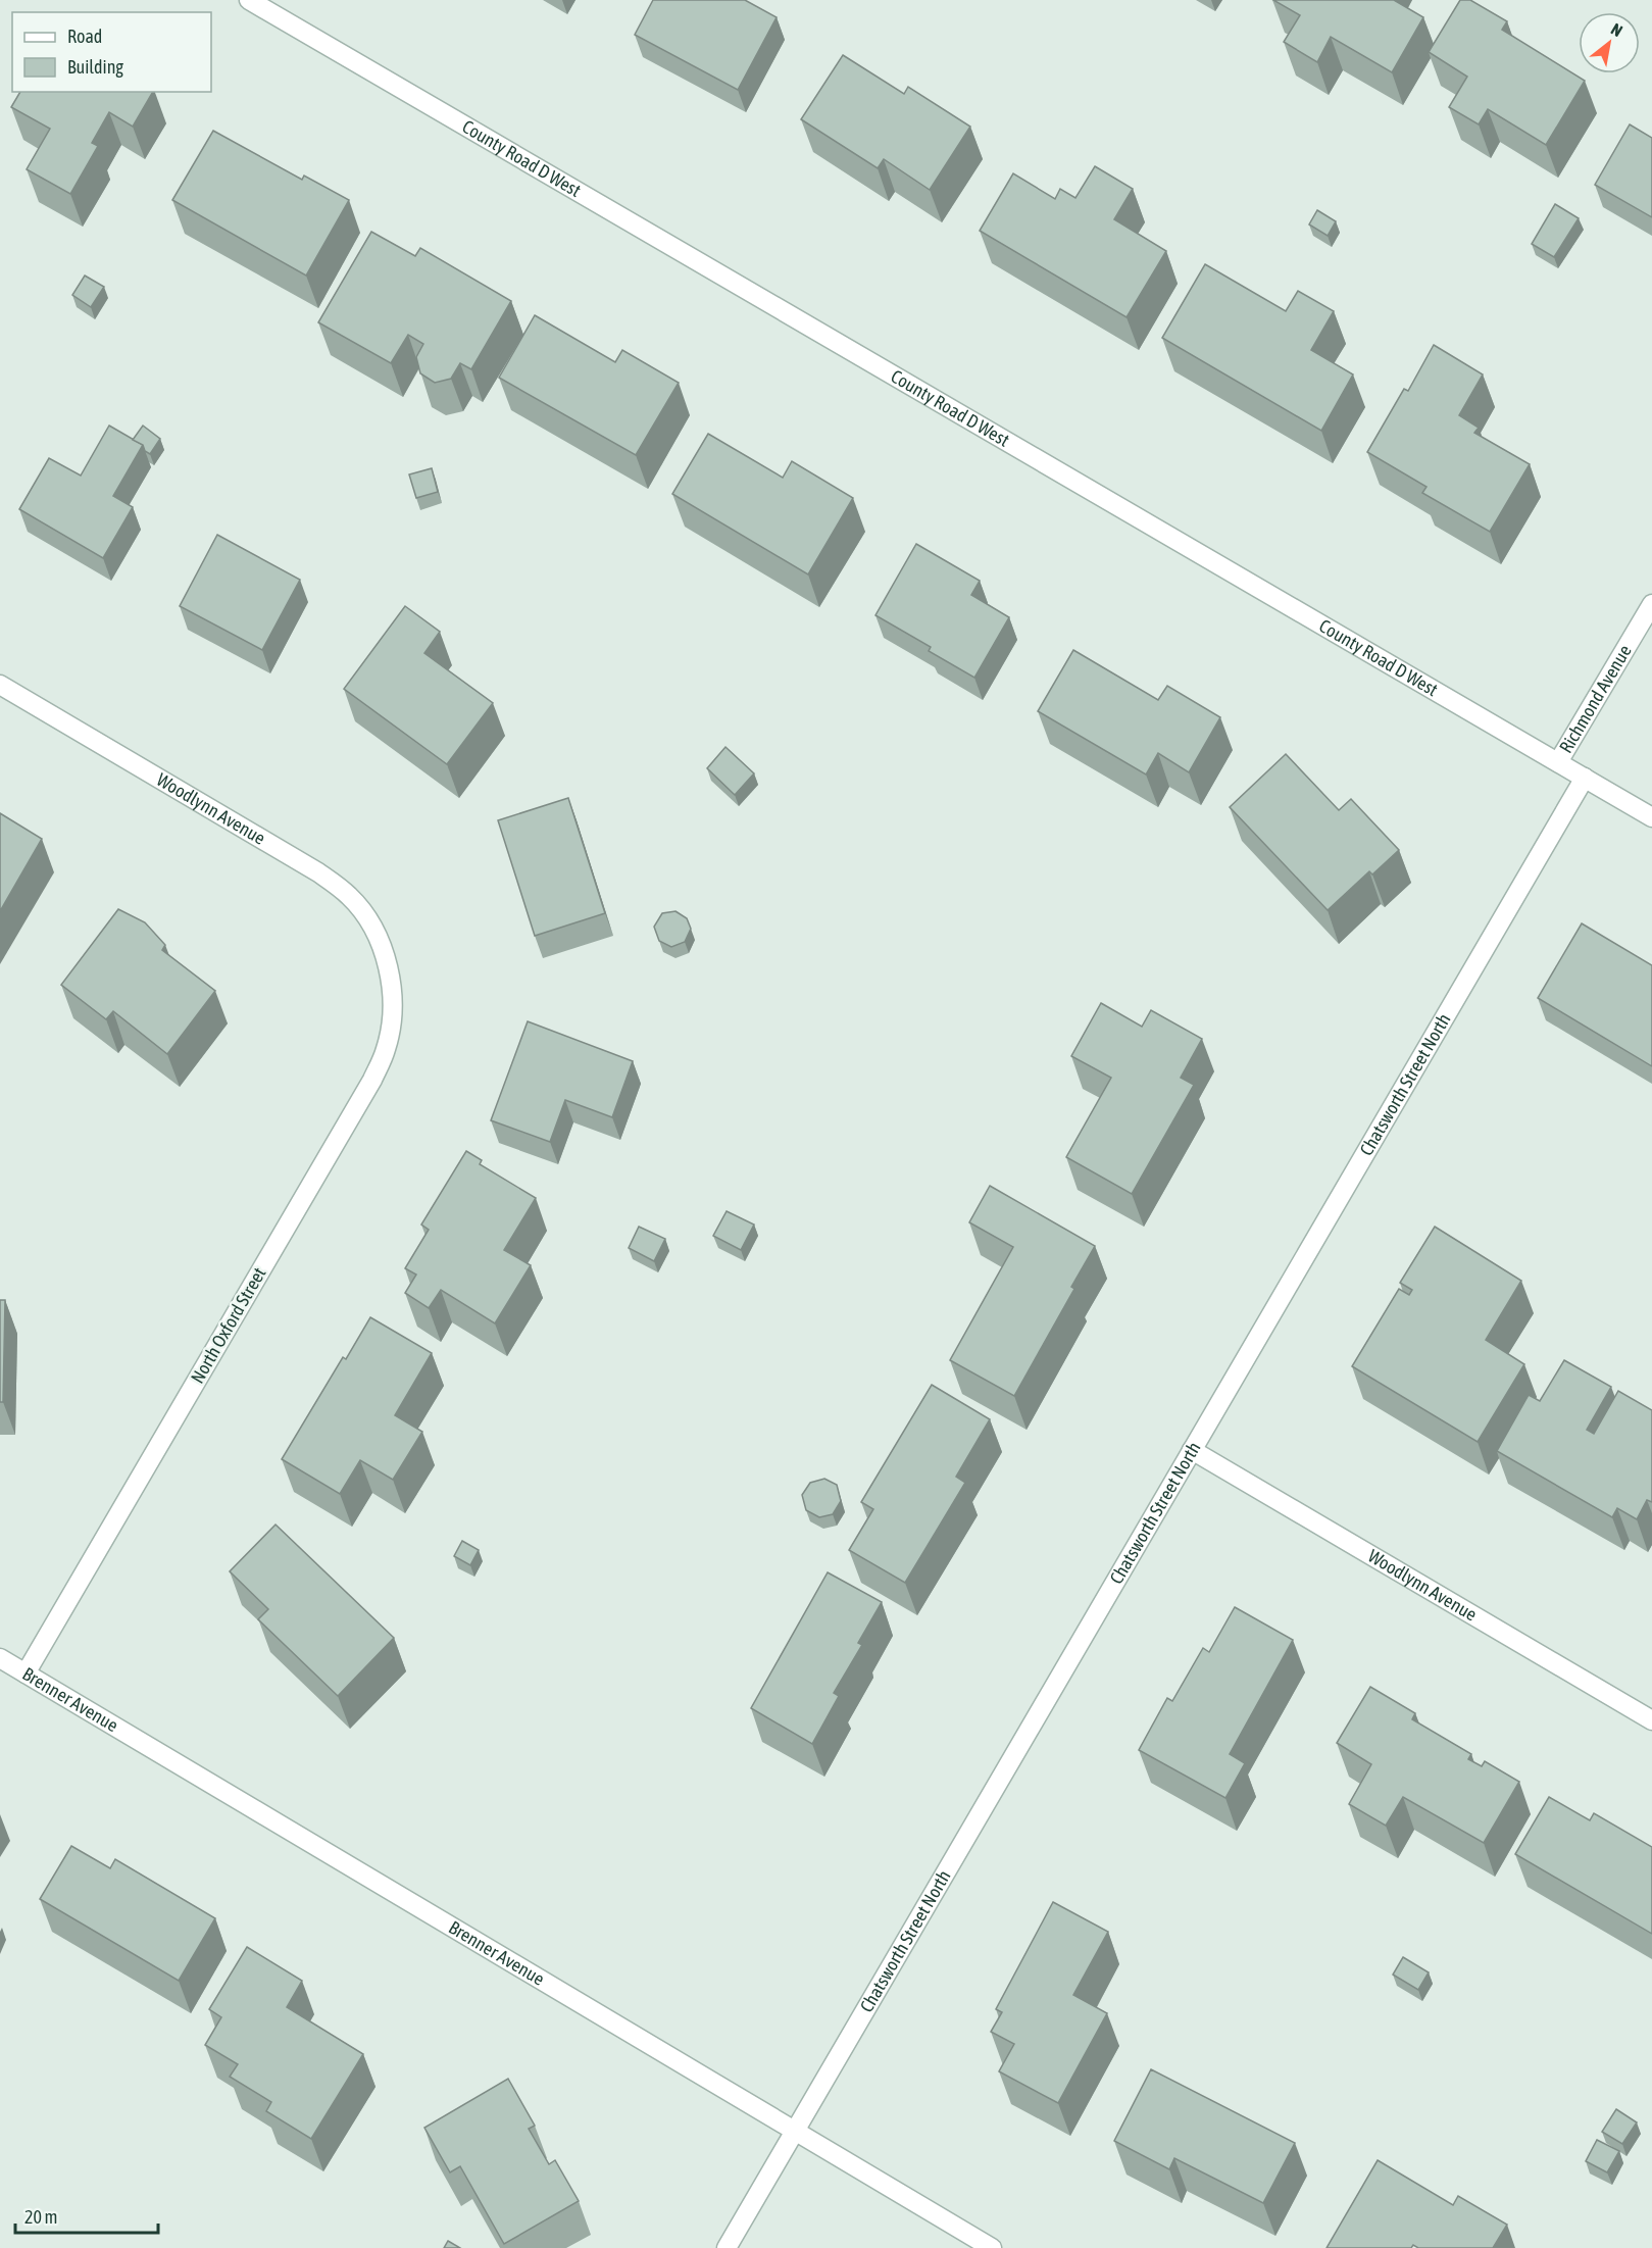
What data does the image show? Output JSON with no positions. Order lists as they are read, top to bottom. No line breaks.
{"streets":{"street":["County Road D West","Richmond Avenue","Woodlynn Avenue","Chatsworth Street North","North Oxford Street","Brenner Avenue"]},"crossings":[["County Road D West","Richmond Avenue"],["County Road D West","Chatsworth Street North"],["Woodlynn Avenue","Chatsworth Street North"],["Woodlynn Avenue","North Oxford Street"],["Chatsworth Street North","Brenner Avenue"],["North Oxford Street","Brenner Avenue"]],"legend":["Road","Building"],"scale_bar":"20 m","north":"top right"}
